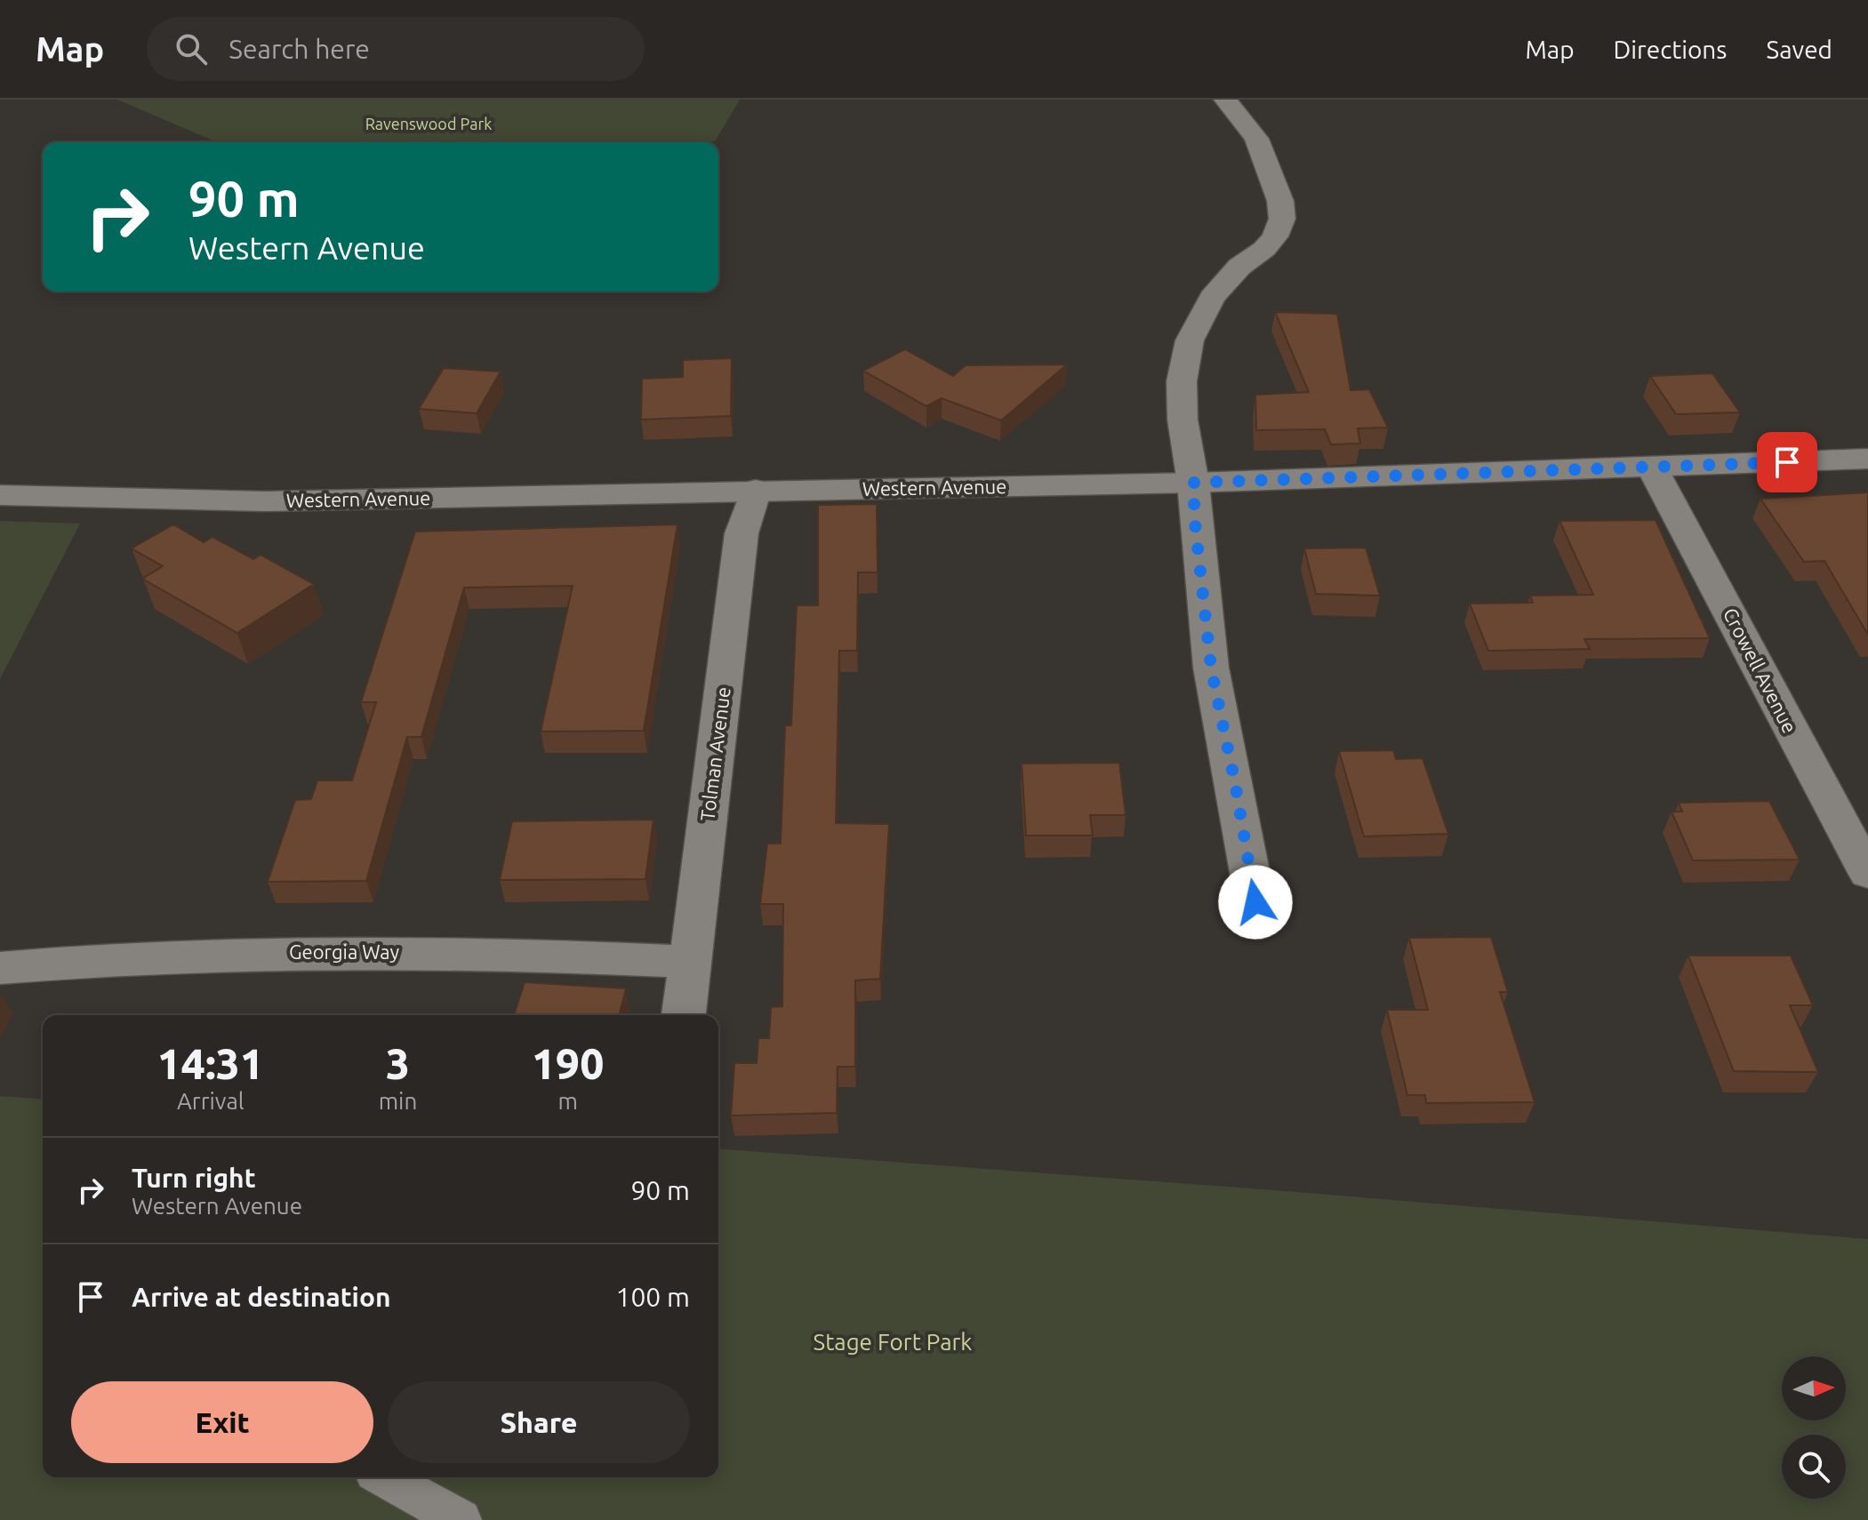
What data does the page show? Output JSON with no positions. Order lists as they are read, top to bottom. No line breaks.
{"streets":{"street":["Western Avenue","Crowell Avenue","Tolman Avenue","Georgia Way"]},"crossings":[["Western Avenue","Crowell Avenue"],["Western Avenue","Tolman Avenue"],["Tolman Avenue","Georgia Way"]],"parks":["Ravenswood Park","Stage Fort Park"],"north":"right","page":{"header":"Map","search":"Search here","nav":["Map","Directions","Saved"],"turn":["90 m","Western Avenue"],"eta":["14:31","Arrival","3","min","190","m"],"list":[{"name":"Turn right","note":"Western Avenue","value":"90 m"},{"name":"Arrive at destination","value":"100 m"}],"buttons":["Exit","Share"]}}
